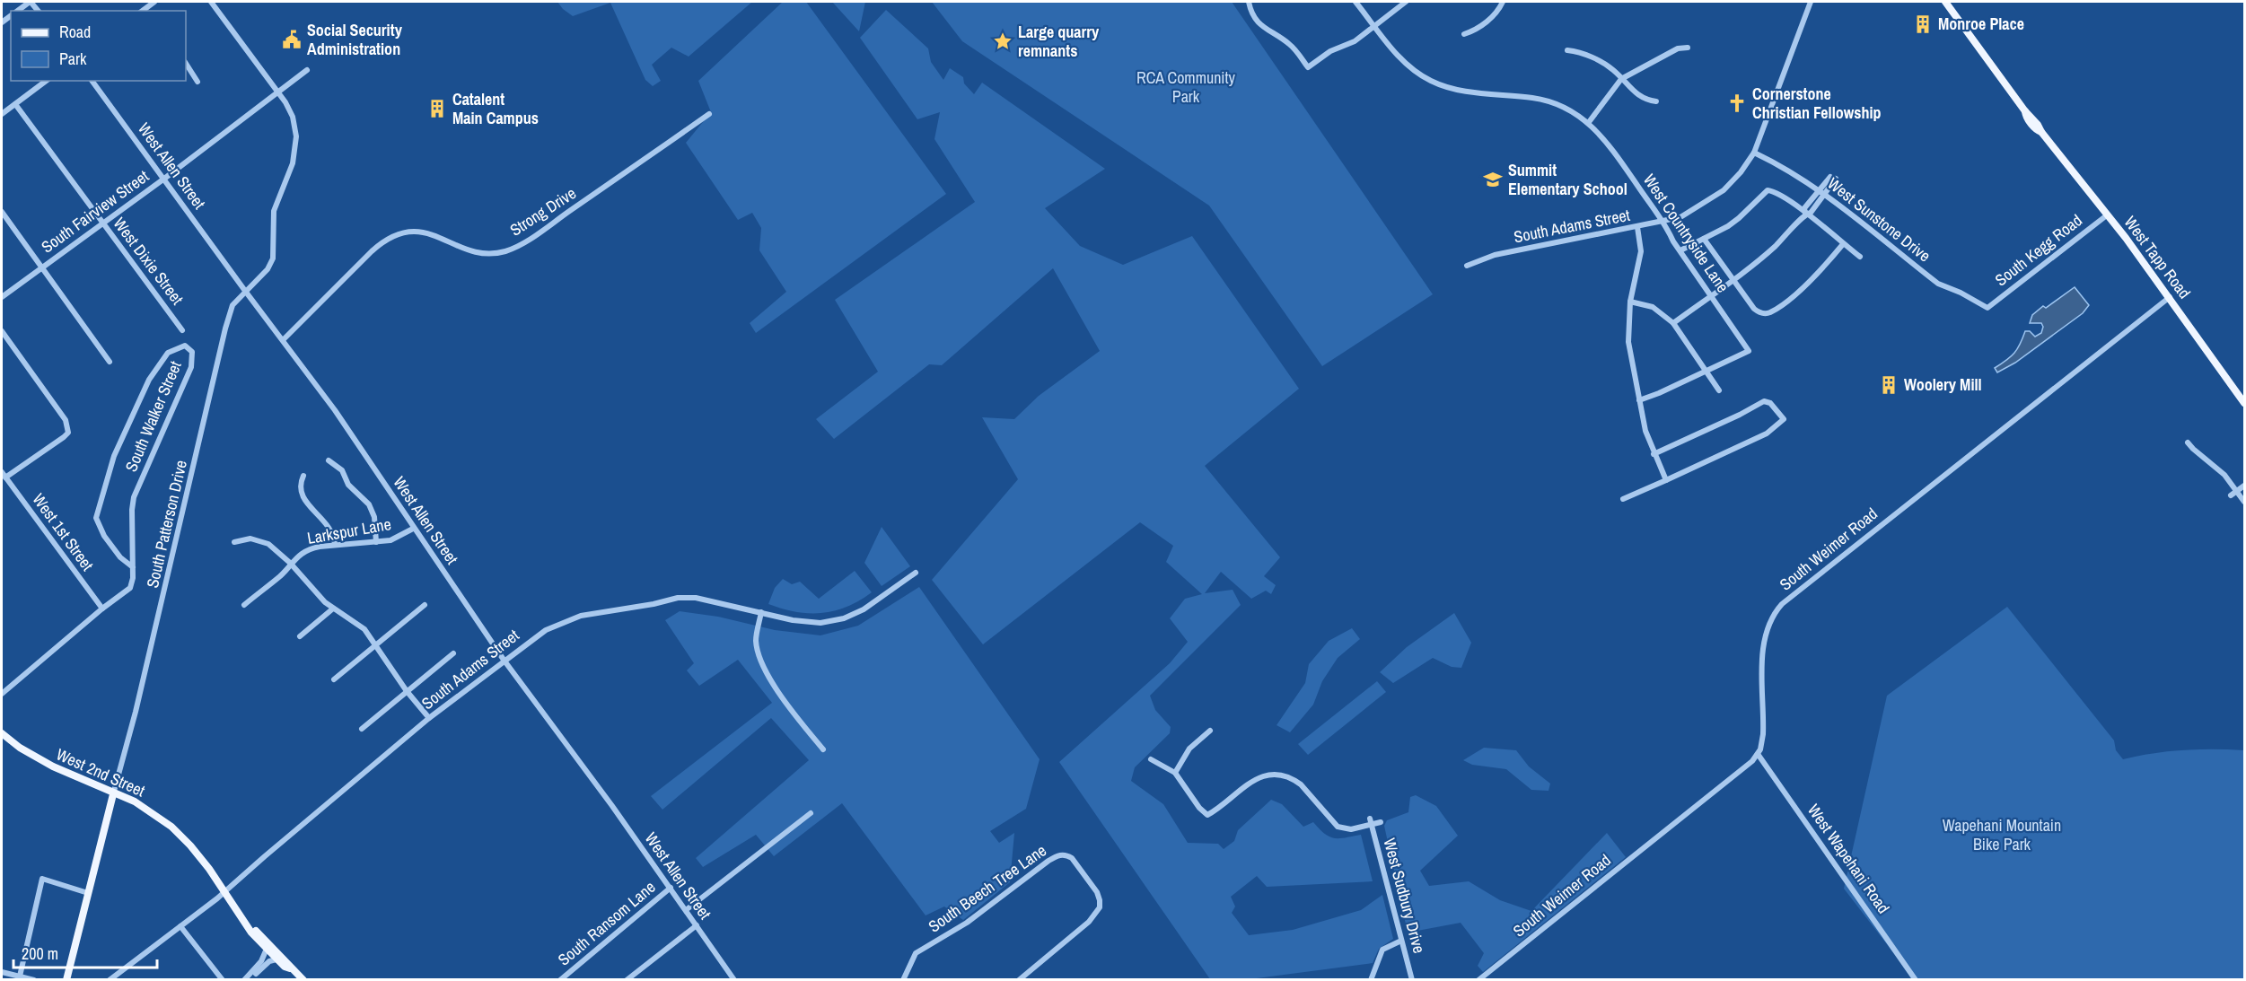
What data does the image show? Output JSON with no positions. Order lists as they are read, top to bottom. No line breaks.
{"streets":{"main road":["West Tapp Road","South Patterson Drive","West 2nd Street"],"street":["West Allen Street","South Fairview Street","Strong Drive","West Sunstone Drive","South Adams Street","West Countryside Lane","South Kegg Road","West Dixie Street","South Walker Street","Larkspur Lane","West 1st Street","South Weimer Road","West Wapehani Road","South Beech Tree Lane","West Sudbury Drive","South Ransom Lane"]},"crossings":[["West Allen Street","South Fairview Street"],["West Allen Street","Strong Drive"],["West Allen Street","South Adams Street"],["West Allen Street","South Patterson Drive"],["West Allen Street","Larkspur Lane"],["West Allen Street","South Ransom Lane"],["South Fairview Street","West Dixie Street"],["South Fairview Street","South Patterson Drive"],["West Sunstone Drive","South Adams Street"],["West Sunstone Drive","South Kegg Road"],["South Adams Street","West Countryside Lane"],["South Adams Street","West 2nd Street"],["South Kegg Road","West Tapp Road"],["West Tapp Road","South Weimer Road"],["South Walker Street","West 1st Street"],["South Patterson Drive","West 2nd Street"],["South Weimer Road","West Wapehani Road"]],"parks":["RCA Community Park","Wapehani Mountain Bike Park"],"places":{"building":["Monroe Place","Catalent Main Campus","Woolery Mill"],"public building":["Social Security Administration"],"place":["Large quarry remnants"],"church":["Cornerstone Christian Fellowship"],"school or university":["Summit Elementary School"]},"legend":["Road","Park"],"scale_bar":"200 m"}
